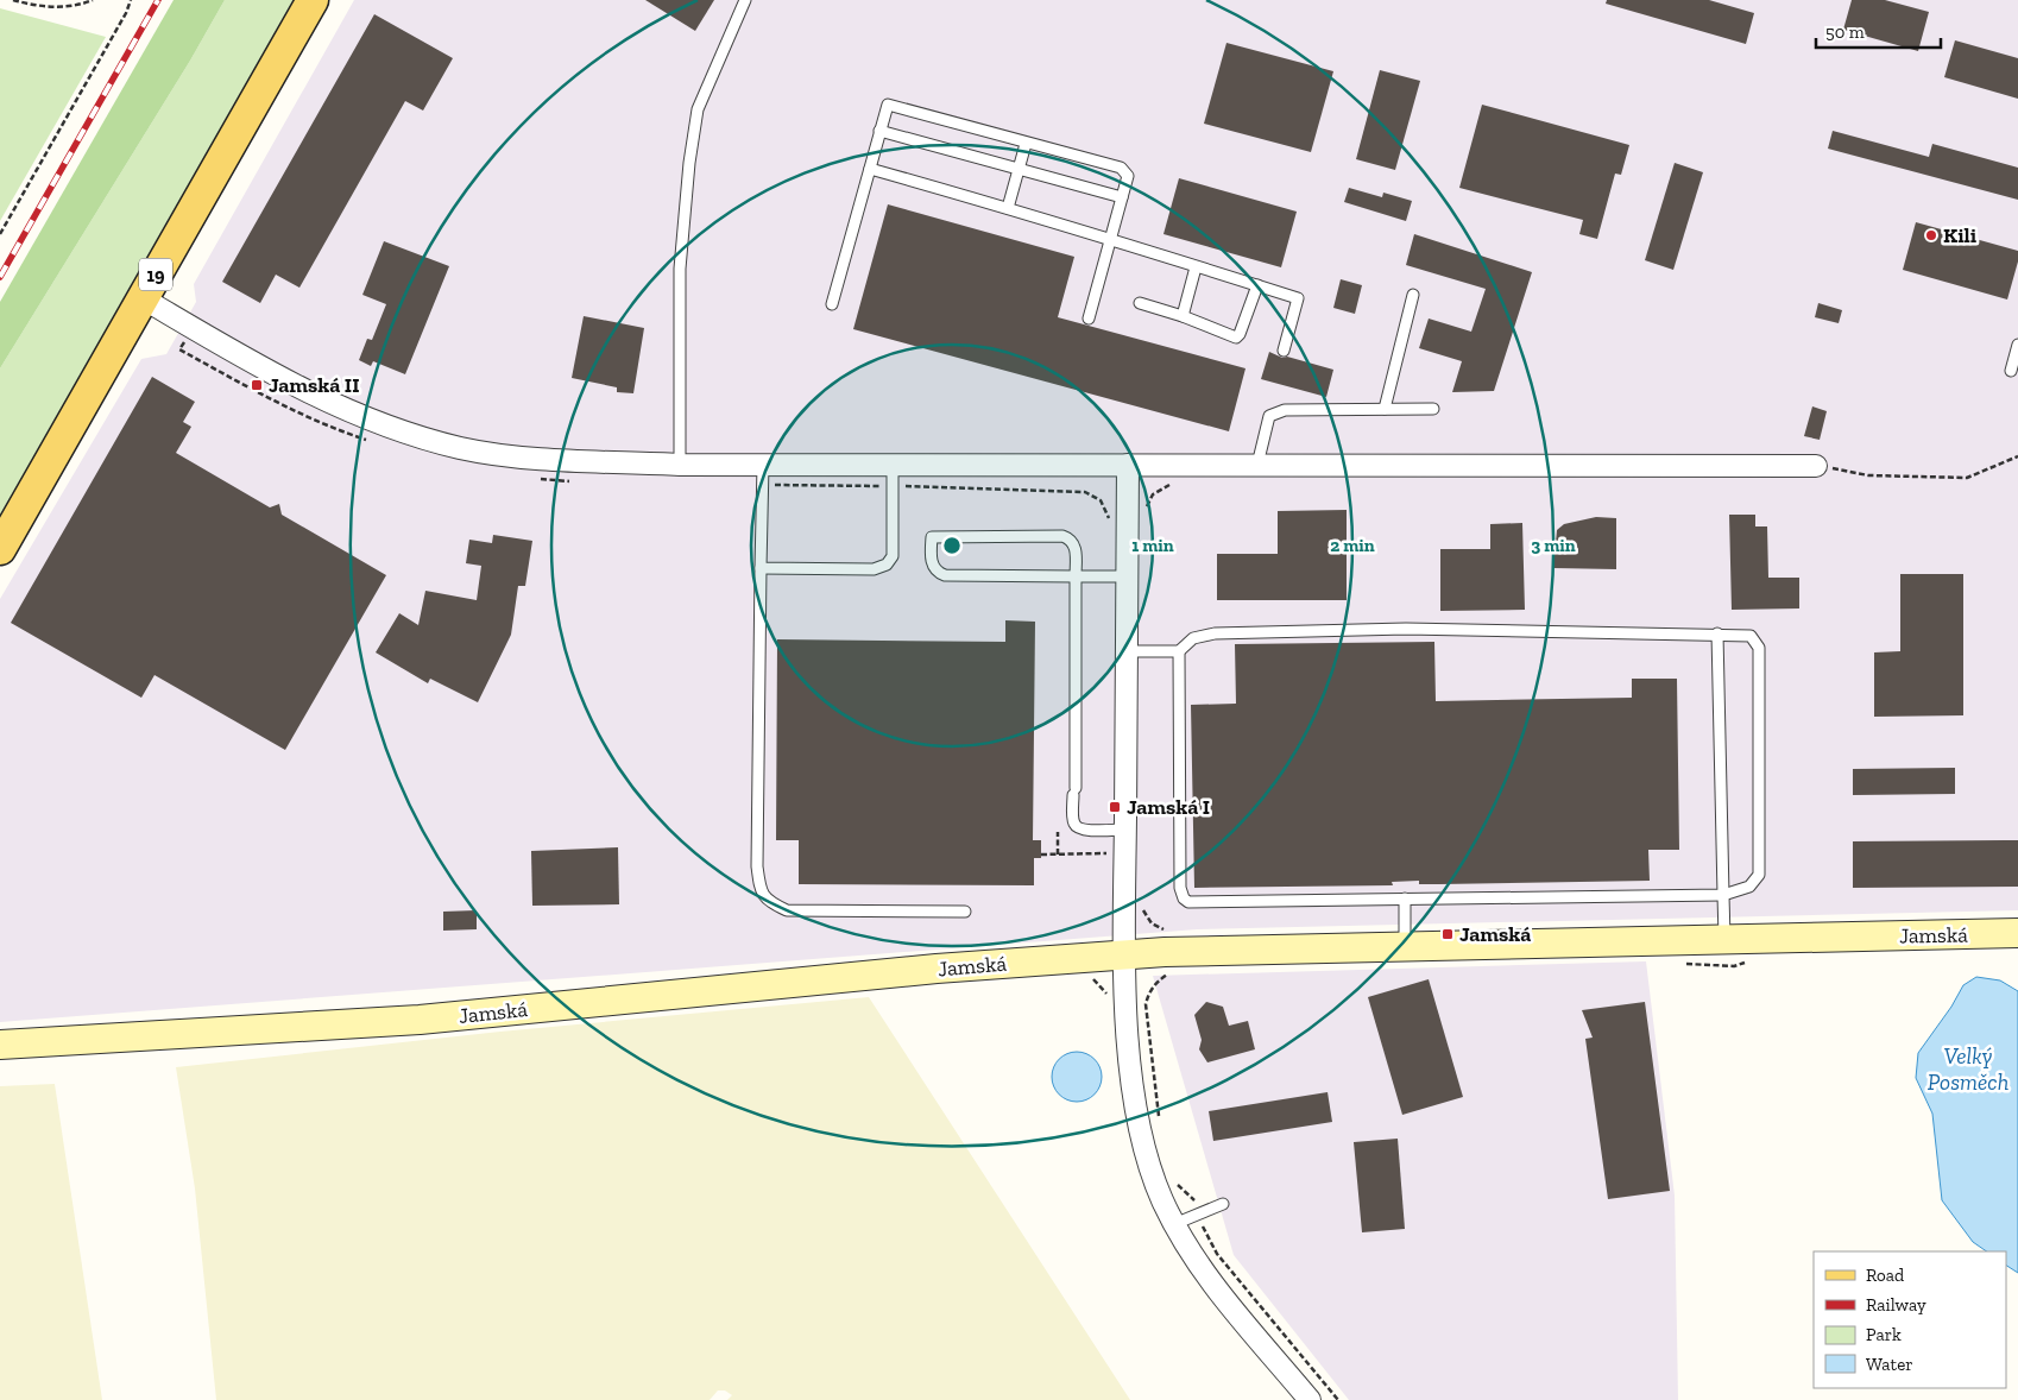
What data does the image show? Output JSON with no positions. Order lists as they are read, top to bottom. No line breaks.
{"streets":{"main road":["19"],"street":["Jamská"]},"water":["Velký Posměch"],"places":{"other":["Kili"],"transit":["Jamská II","Jamská I","Jamská"]},"legend":["Road","Railway","Park","Water"],"scale_bar":"50 m","rings":["1 min","2 min","3 min"]}
